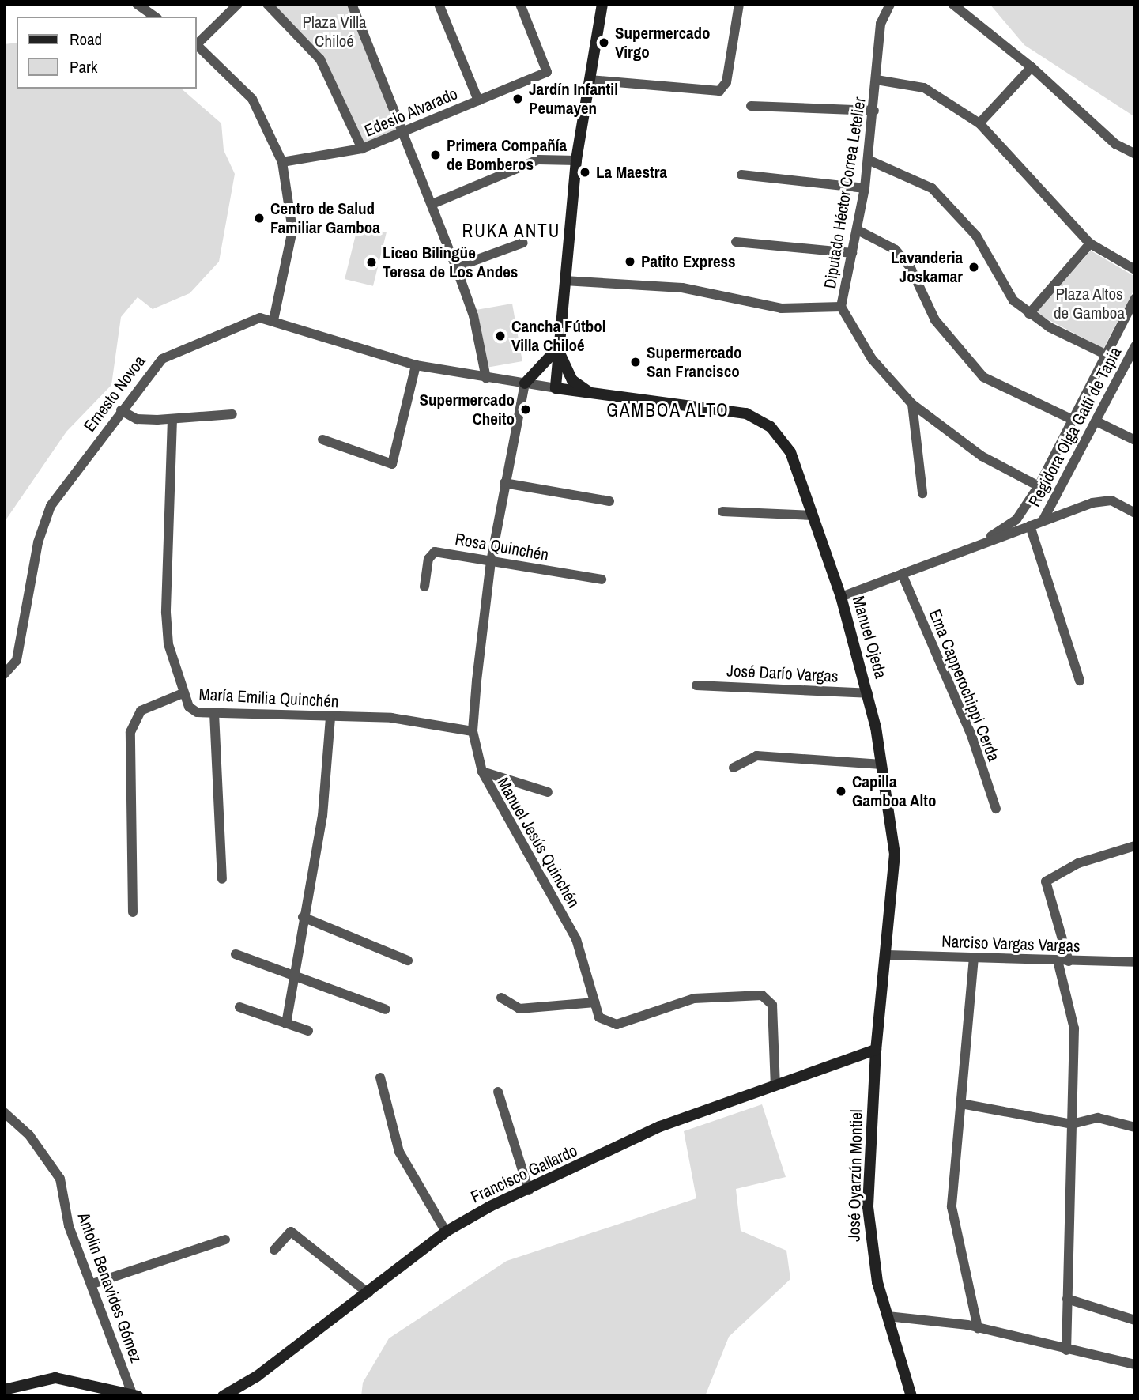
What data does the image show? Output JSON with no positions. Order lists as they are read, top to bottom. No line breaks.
{"streets":{"street":["Edesio Alvarado","Diputado Héctor Correa Letelier","Ernesto Novoa","Regidora Olga Gatti de Tapia","Rosa Quinchén","Manuel Ojeda","José Darío Vargas","Ema Capperochippi Cerda","María Emilia Quinchén","Manuel Jesús Quinchén","Narciso Vargas Vargas","Francisco Gallardo","José Oyarzún Montiel","Antolin Benavides Gómez"]},"crossings":[["Ernesto Novoa","Manuel Ojeda"],["Ernesto Novoa","Manuel Jesús Quinchén"],["Rosa Quinchén","Manuel Jesús Quinchén"],["Manuel Ojeda","José Darío Vargas"],["Manuel Ojeda","Narciso Vargas Vargas"],["Manuel Ojeda","Francisco Gallardo"],["Manuel Ojeda","José Oyarzún Montiel"],["María Emilia Quinchén","Manuel Jesús Quinchén"],["Manuel Jesús Quinchén","Francisco Gallardo"],["Francisco Gallardo","José Oyarzún Montiel"]],"districts":["RUKA ANTU","GAMBOA ALTO"],"parks":["Plaza Villa Chiloé","Plaza Altos de Gamboa"],"places":["Supermercado Virgo","Jardín Infantil Peumayen","Primera Compañía de Bomberos","La Maestra","Centro de Salud Familiar Gamboa","Patito Express","Liceo Bilingüe Teresa de Los Andes","Lavanderia Joskamar","Cancha Fútbol Villa Chiloé","Supermercado San Francisco","Supermercado Cheito","Capilla Gamboa Alto"],"legend":["Road","Park"]}
